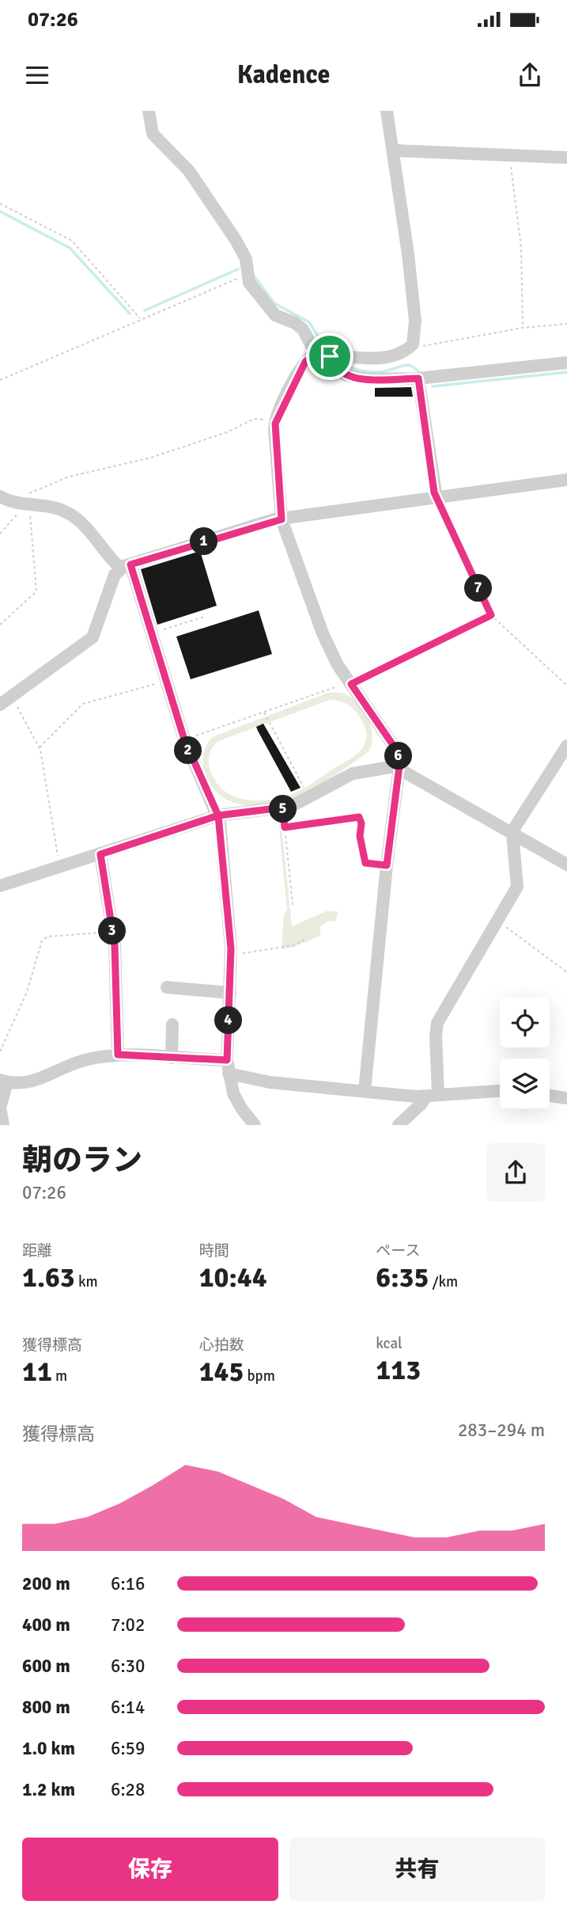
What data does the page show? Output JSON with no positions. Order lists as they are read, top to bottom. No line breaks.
{"page":{"status":"07:26","header":"Kadence","pins":["1","7","2","6","5","3","4"],"heading":["朝のラン","07:26"],"stats":[["距離","1.63 km"],["時間","10:44"],["ペース","6:35 /km"],["獲得標高","11 m"],["心拍数","145 bpm"],["kcal","113"]],"chart":["獲得標高","283–294 m"],"list":[{"name":"200 m","note":"6:16"},{"name":"400 m","note":"7:02"},{"name":"600 m","note":"6:30"},{"name":"800 m","note":"6:14"},{"name":"1.0 km","note":"6:59"},{"name":"1.2 km","note":"6:28"}],"buttons":["保存","共有"]}}
